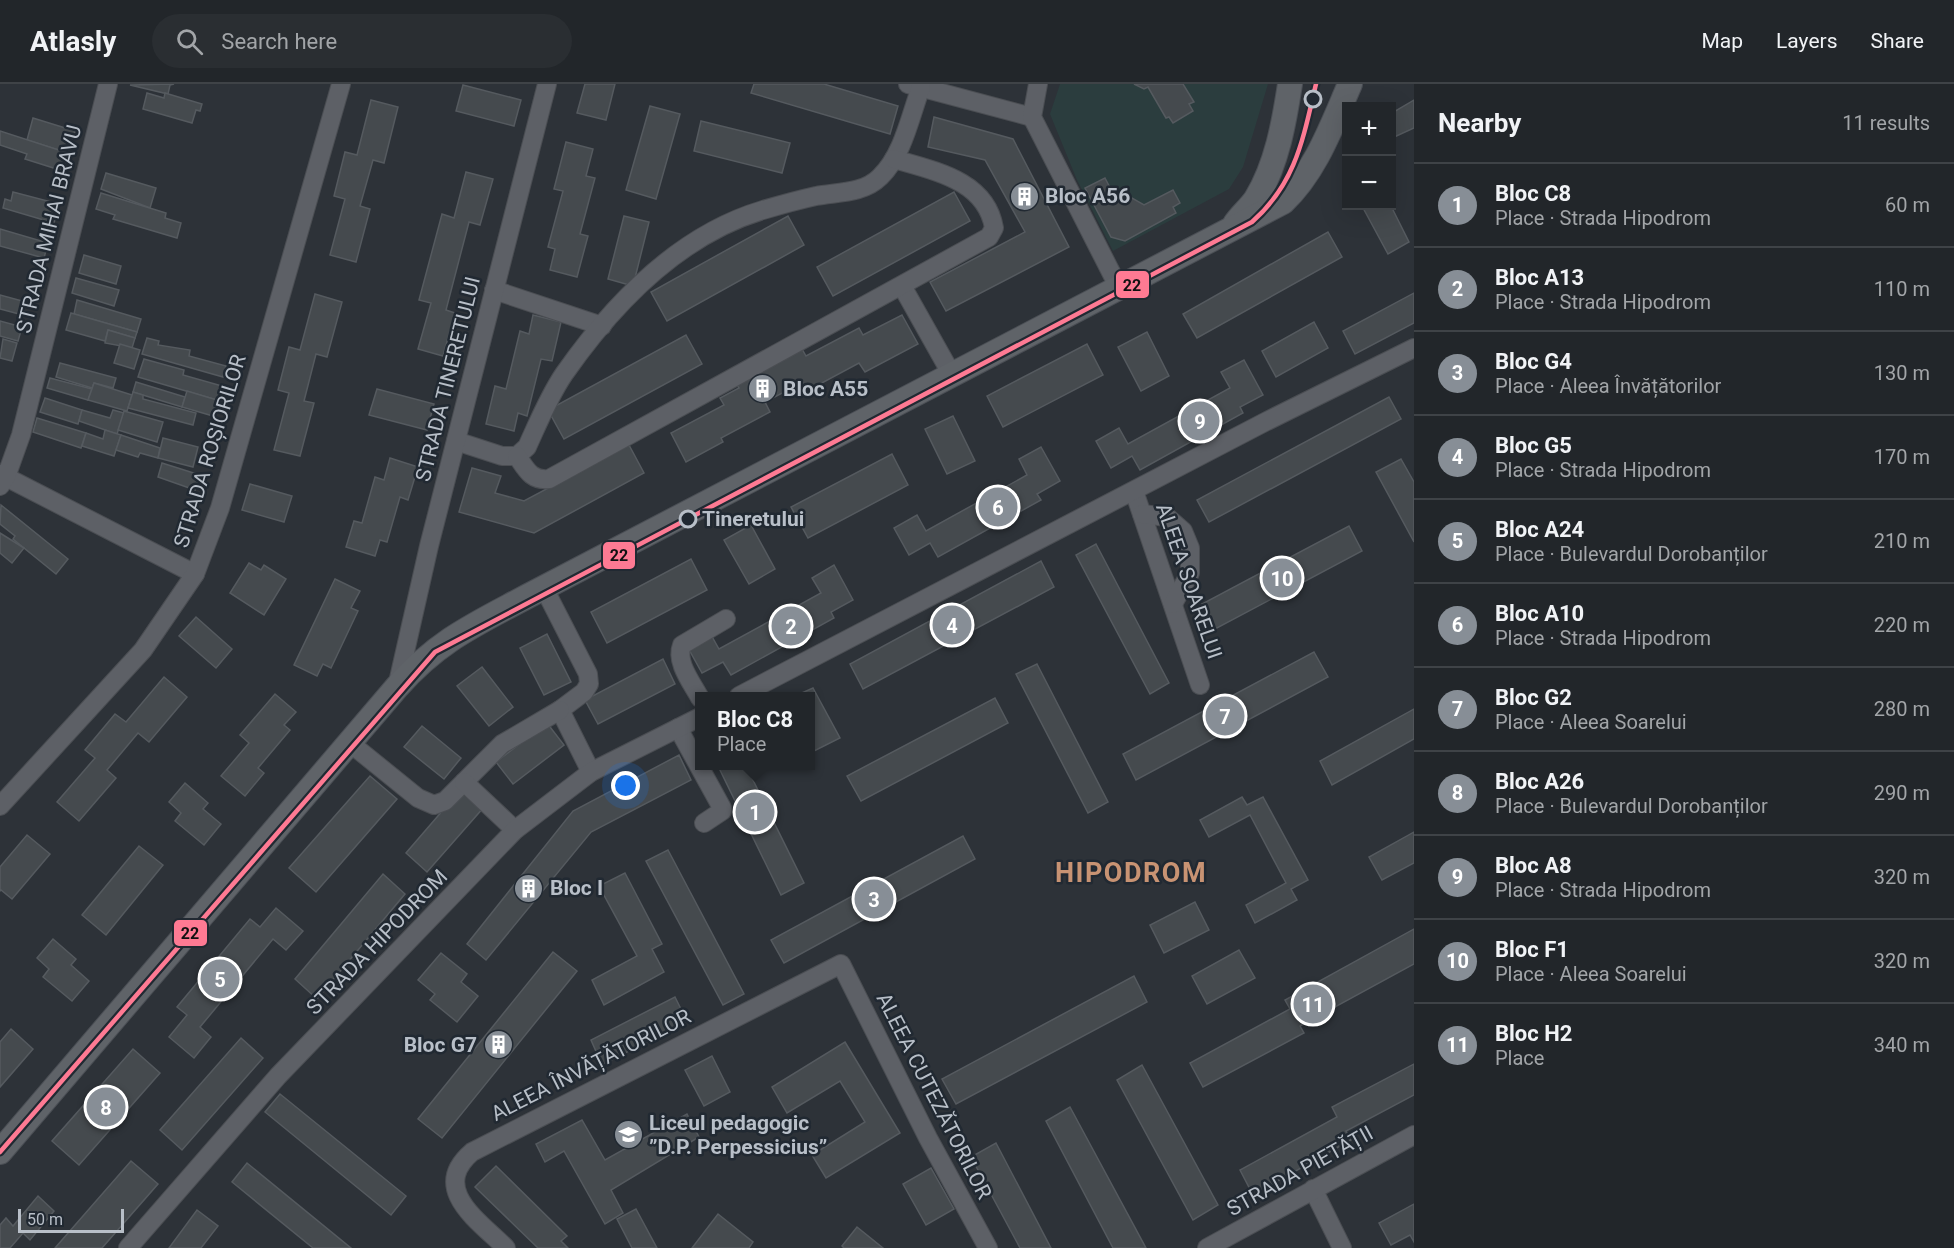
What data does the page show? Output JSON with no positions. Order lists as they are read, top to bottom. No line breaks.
{"streets":{"street":["STRADA MIHAI BRAVU","STRADA TINERETULUI","STRADA ROȘIORILOR","ALEEA SOARELUI","STRADA HIPODROM","ALEEA ÎNVĂȚĂTORILOR","ALEEA CUTEZĂTORILOR","STRADA PIETĂȚII"]},"crossings":[["ALEEA ÎNVĂȚĂTORILOR","ALEEA CUTEZĂTORILOR"]],"districts":["HIPODROM"],"places":{"building":["Bloc A56","Bloc A55","Bloc I","Bloc G7"],"other":["Tineretului"],"school or university":["Liceul pedagogic ”D.P. Perpessicius”"]},"lines":["transit line 22"],"scale_bar":"50 m","page":{"header":"Atlasly","search":"Search here","nav":["Map","Layers","Share"],"heading":["Nearby","11 results"],"map_buttons":["+","−"],"list":[{"mark":"1","name":"Bloc C8","note":"Place · Strada Hipodrom","value":"60 m"},{"mark":"2","name":"Bloc A13","note":"Place · Strada Hipodrom","value":"110 m"},{"mark":"3","name":"Bloc G4","note":"Place · Aleea Învățătorilor","value":"130 m"},{"mark":"4","name":"Bloc G5","note":"Place · Strada Hipodrom","value":"170 m"},{"mark":"5","name":"Bloc A24","note":"Place · Bulevardul Dorobanților","value":"210 m"},{"mark":"6","name":"Bloc A10","note":"Place · Strada Hipodrom","value":"220 m"},{"mark":"7","name":"Bloc G2","note":"Place · Aleea Soarelui","value":"280 m"},{"mark":"8","name":"Bloc A26","note":"Place · Bulevardul Dorobanților","value":"290 m"},{"mark":"9","name":"Bloc A8","note":"Place · Strada Hipodrom","value":"320 m"},{"mark":"10","name":"Bloc F1","note":"Place · Aleea Soarelui","value":"320 m"},{"mark":"11","name":"Bloc H2","note":"Place","value":"340 m"}],"pins":["9","6","10","4","2","7","1","3","5","11","8"],"popup":["Bloc C8","Place"],"scale":"50 m"}}
